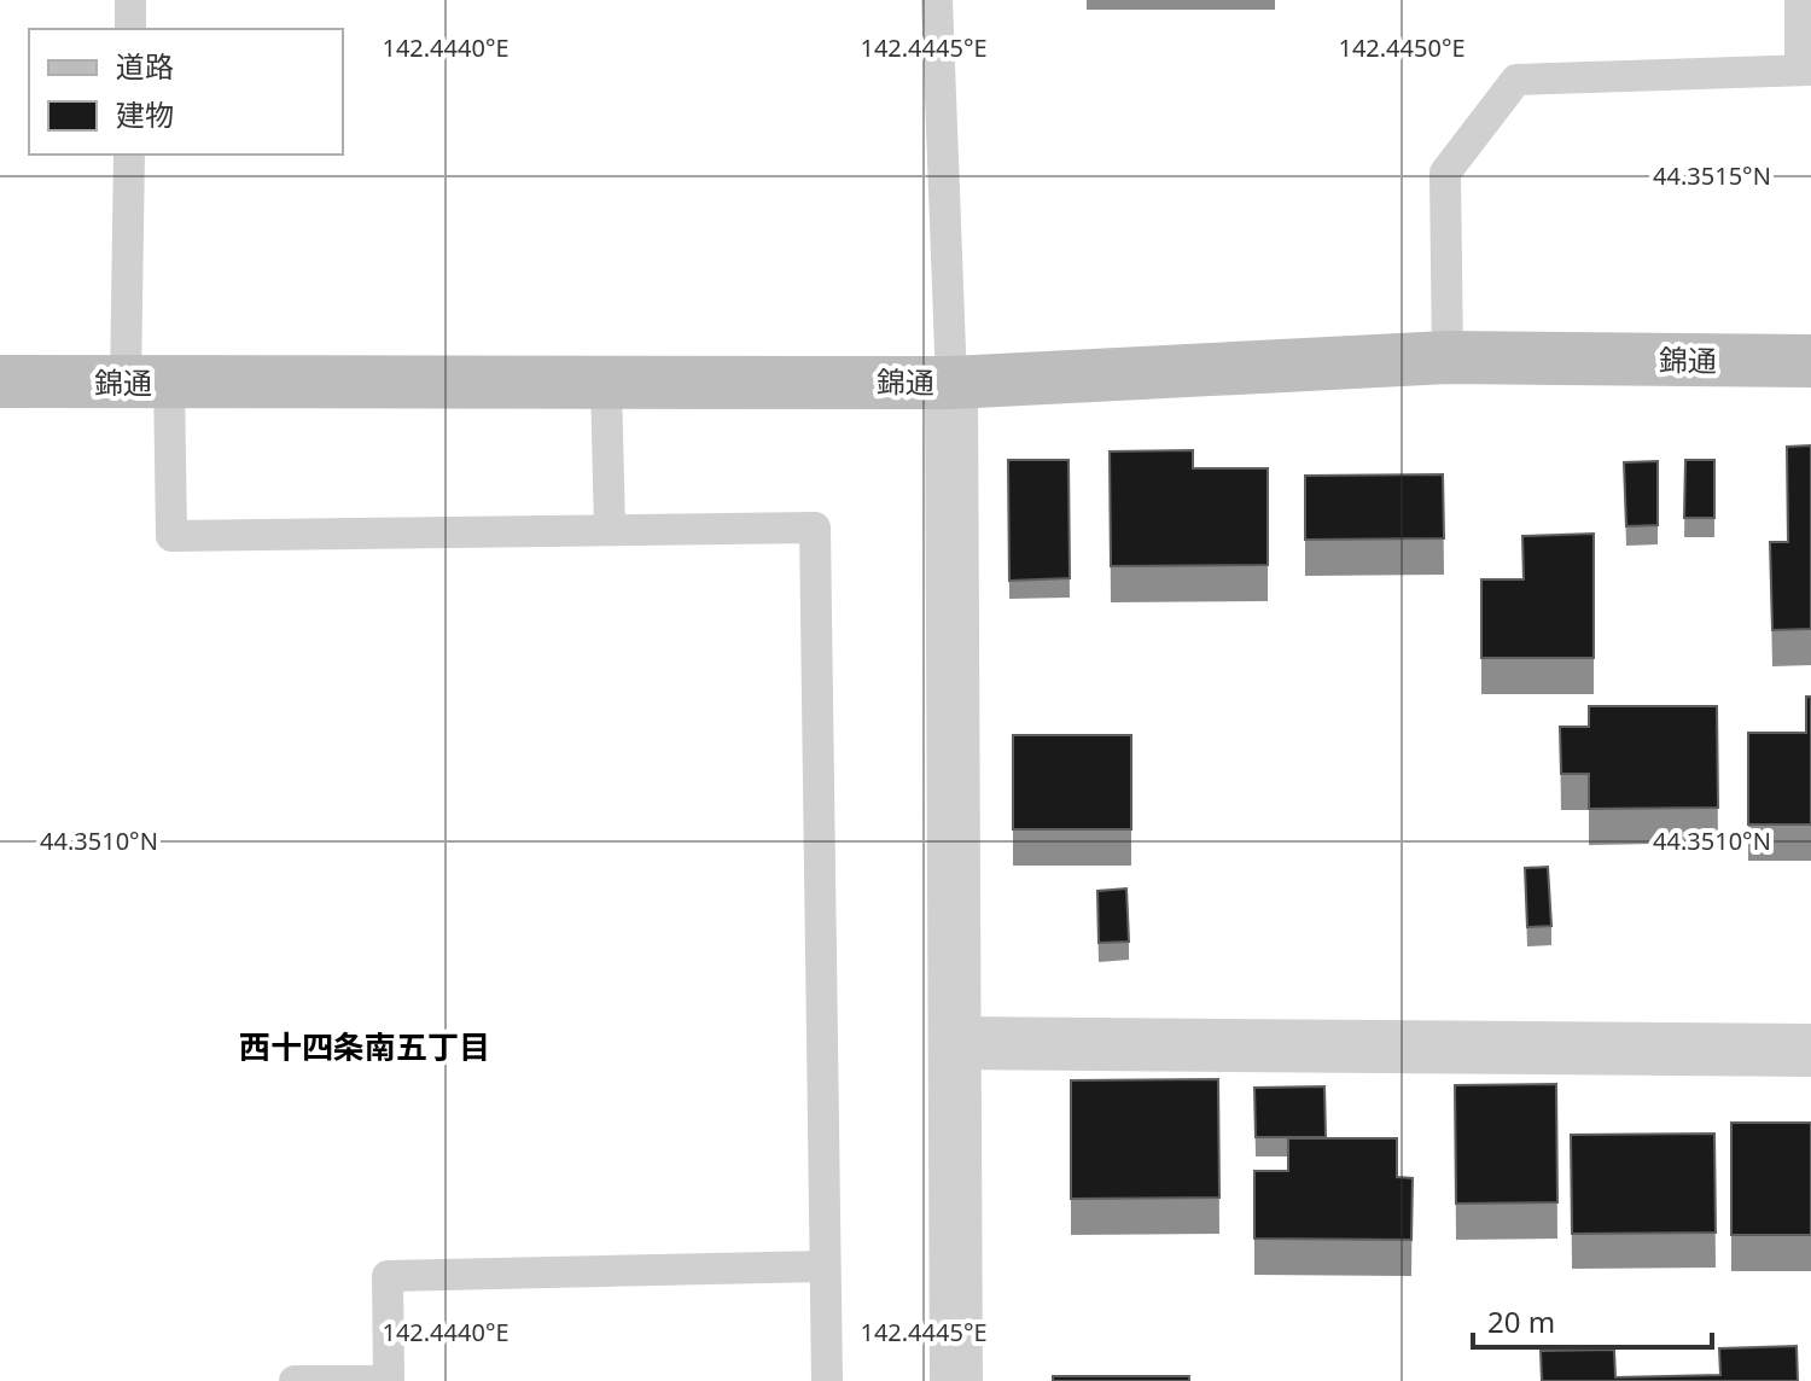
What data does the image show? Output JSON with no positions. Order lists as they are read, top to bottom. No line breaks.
{"streets":{"street":["錦通"]},"districts":["西十四条南五丁目"],"legend":["道路","建物"],"scale_bar":"20 m","coordinates":["142.4440°E","142.4445°E","142.4450°E","44.3515°N","44.3510°N"]}
